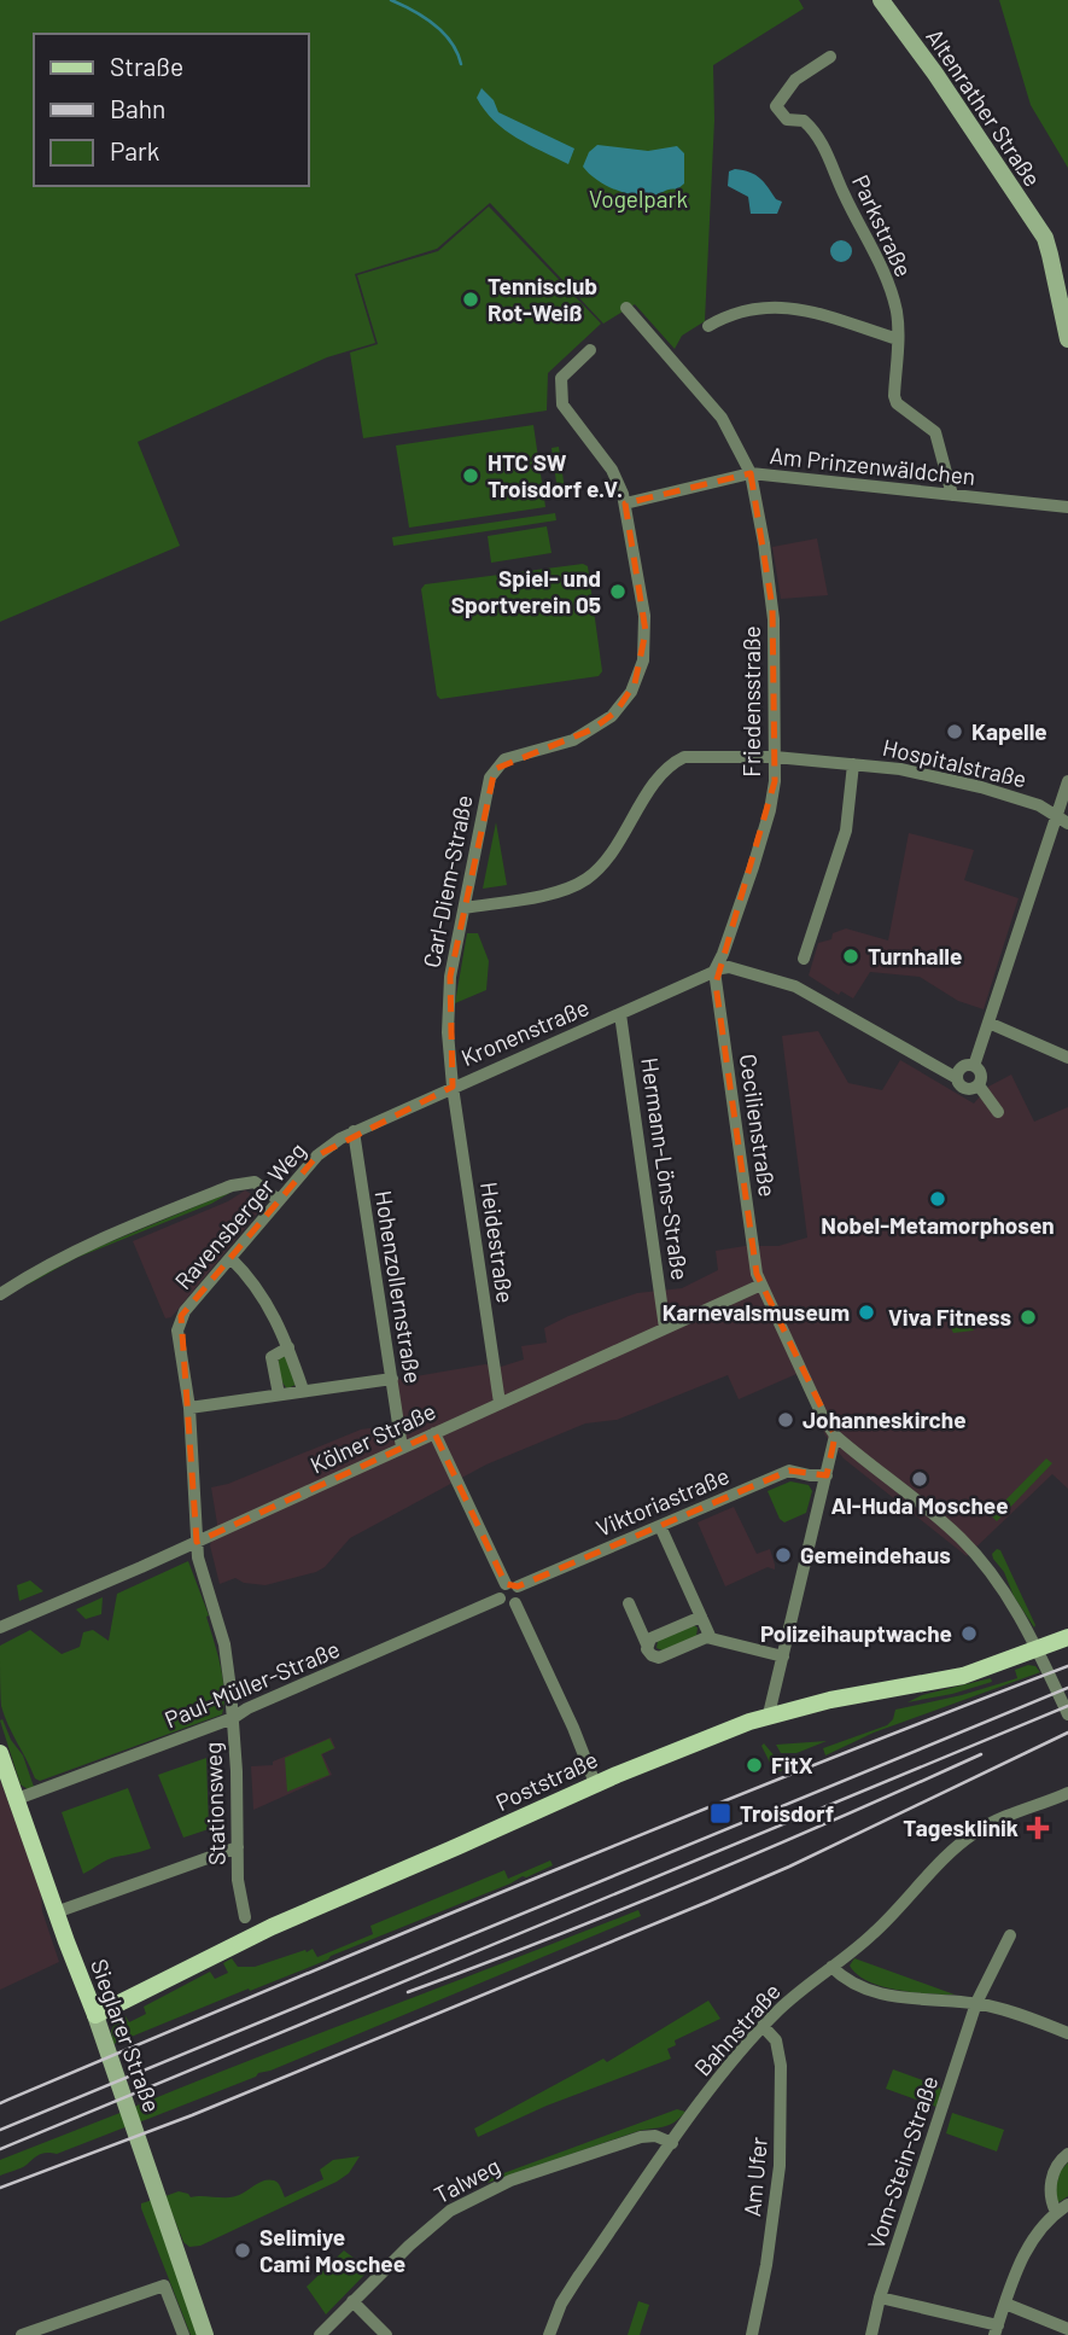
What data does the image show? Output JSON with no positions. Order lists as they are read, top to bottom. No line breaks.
{"streets":{"main road":["Poststraße","Sieglarer Straße"],"street":["Altenrather Straße","Parkstraße","Am Prinzenwäldchen","Friedensstraße","Hospitalstraße","Carl-Diem-Straße","Kronenstraße","Cecilienstraße","Hermann-Löns-Straße","Ravensberger Weg","Heidestraße","Hohenzollernstraße","Kölner Straße","Viktoriastraße","Paul-Müller-Straße","Stationsweg","Bahnstraße","Vom-Stein-Straße","Am Ufer","Talweg"]},"crossings":[["Parkstraße","Am Prinzenwäldchen"],["Am Prinzenwäldchen","Friedensstraße"],["Am Prinzenwäldchen","Carl-Diem-Straße"],["Friedensstraße","Hospitalstraße"],["Friedensstraße","Kronenstraße"],["Friedensstraße","Cecilienstraße"],["Hospitalstraße","Carl-Diem-Straße"],["Carl-Diem-Straße","Kronenstraße"],["Carl-Diem-Straße","Heidestraße"],["Kronenstraße","Cecilienstraße"],["Kronenstraße","Hermann-Löns-Straße"],["Kronenstraße","Ravensberger Weg"],["Kronenstraße","Heidestraße"],["Kronenstraße","Hohenzollernstraße"],["Cecilienstraße","Kölner Straße"],["Hermann-Löns-Straße","Kölner Straße"],["Ravensberger Weg","Hohenzollernstraße"],["Ravensberger Weg","Kölner Straße"],["Ravensberger Weg","Stationsweg"],["Heidestraße","Kölner Straße"],["Hohenzollernstraße","Kölner Straße"],["Kölner Straße","Stationsweg"],["Viktoriastraße","Paul-Müller-Straße"],["Paul-Müller-Straße","Stationsweg"],["Paul-Müller-Straße","Sieglarer Straße"],["Poststraße","Sieglarer Straße"],["Bahnstraße","Am Ufer"],["Bahnstraße","Talweg"]],"parks":["Vogelpark"],"places":{"other":["Tennisclub Rot-Weiß","HTC SW Troisdorf e.V.","Spiel- und Sportverein 05","Kapelle","Turnhalle","Nobel-Metamorphosen","Karnevalsmuseum","Viva Fitness","Johanneskirche","Al-Huda Moschee","Gemeindehaus","Polizeihauptwache","FitX","Selimiye Cami Moschee"],"transit":["Troisdorf"],"health":["Tagesklinik"]},"legend":["Straße","Bahn","Park"]}
